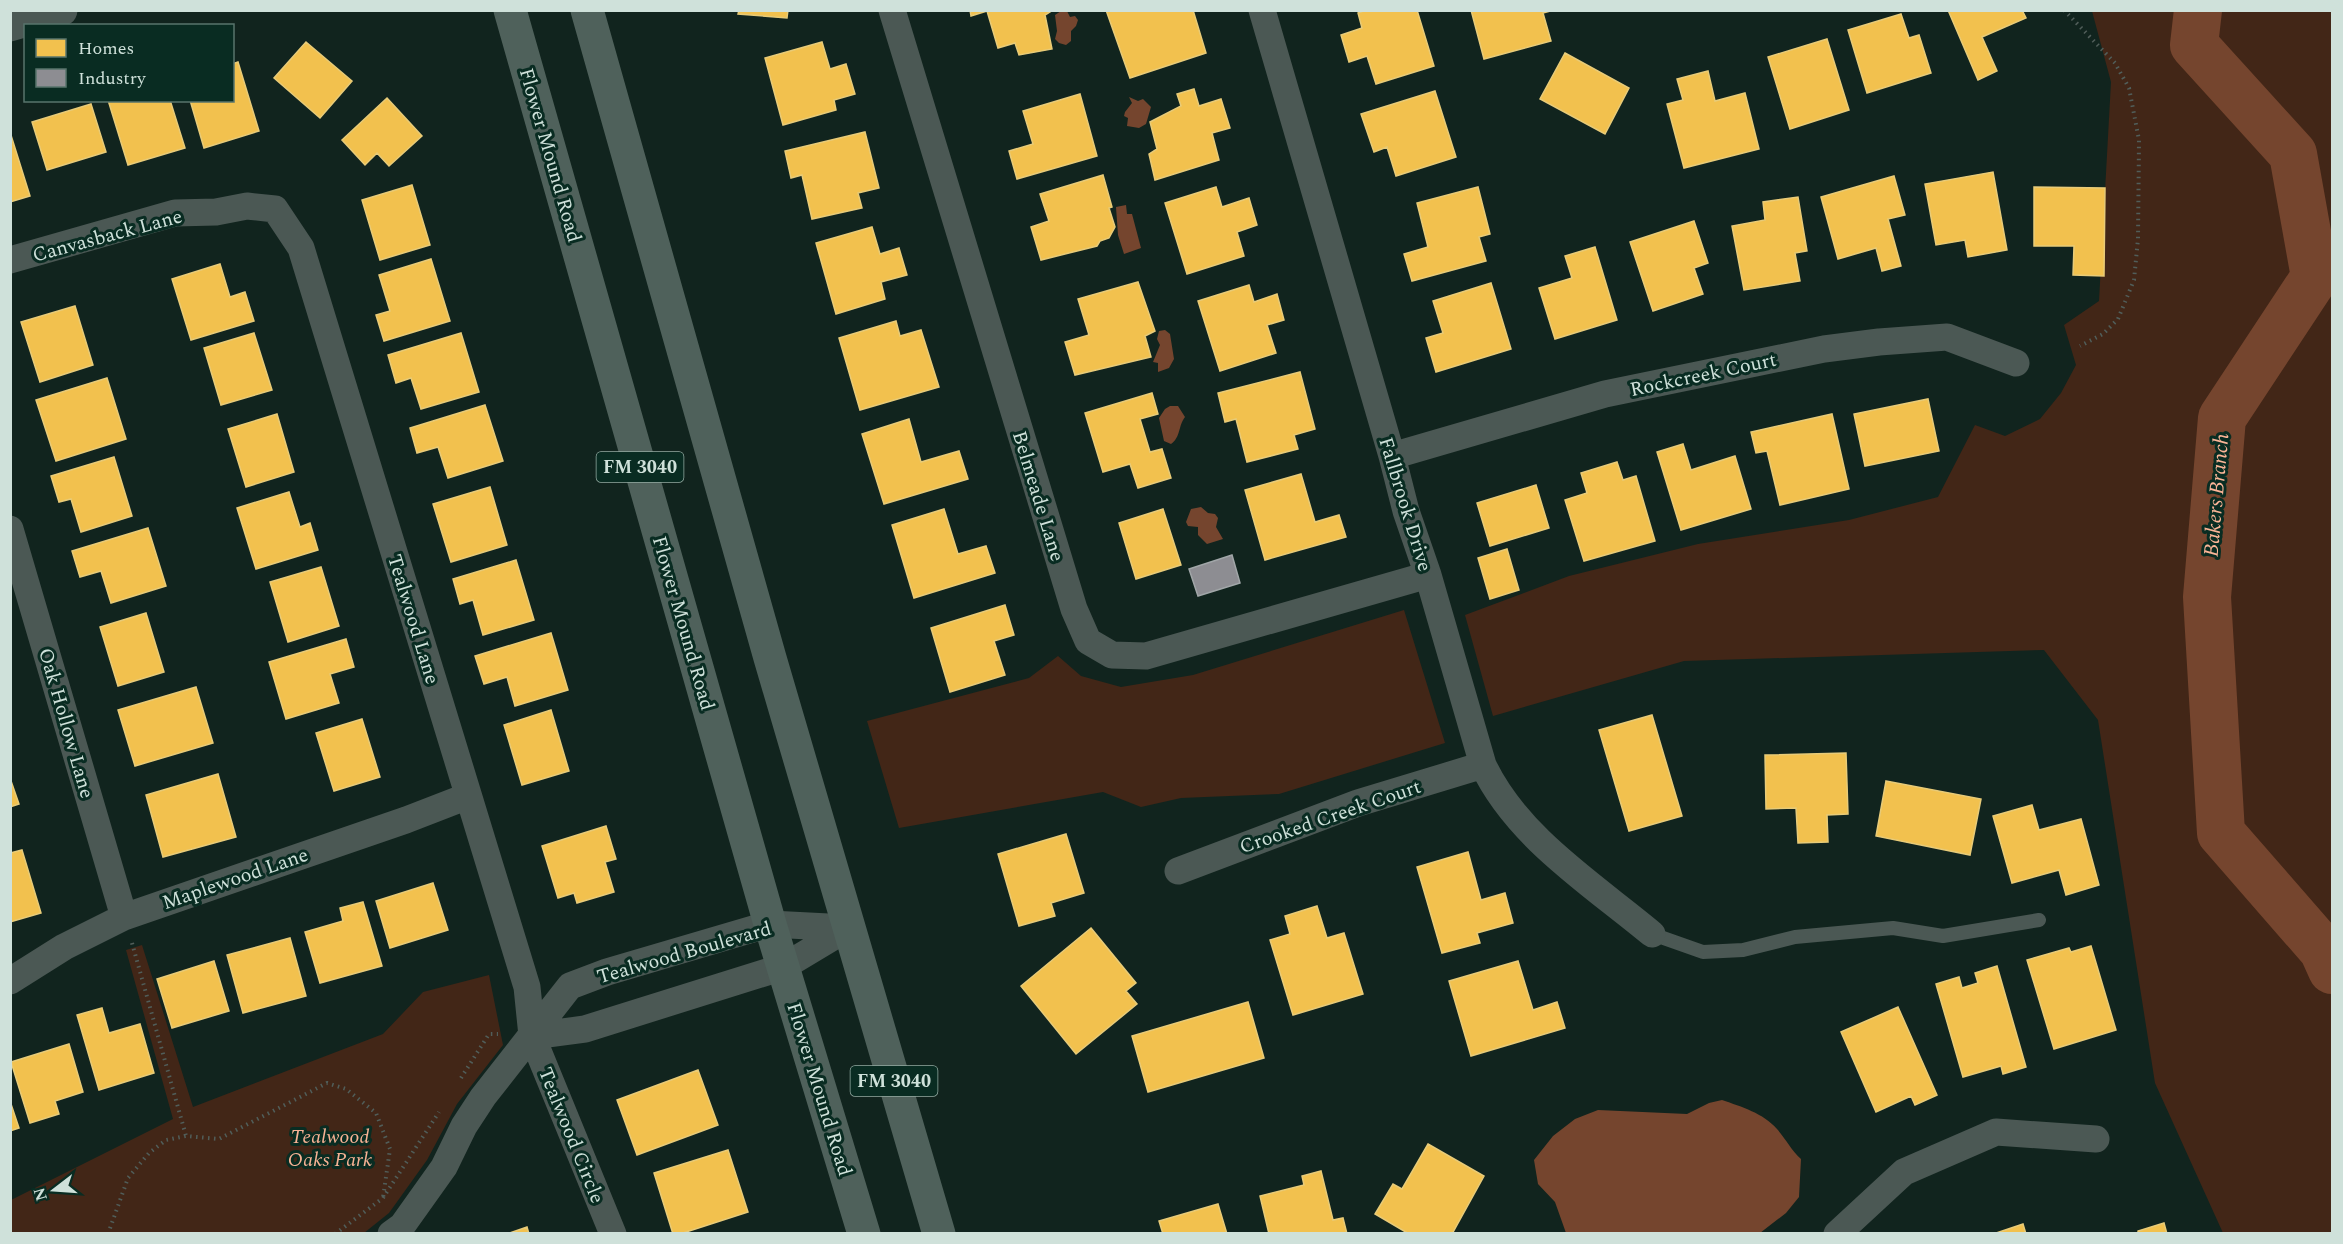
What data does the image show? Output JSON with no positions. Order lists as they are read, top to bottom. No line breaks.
{"streets":{"main road":["Flower Mound Road","FM 3040"],"street":["Canvasback Lane","Rockcreek Court","Belmeade Lane","Fallbrook Drive","Tealwood Lane","Oak Hollow Lane","Crooked Creek Court","Maplewood Lane","Tealwood Boulevard","Tealwood Circle"]},"crossings":[["Flower Mound Road","Tealwood Boulevard"],["Canvasback Lane","Tealwood Lane"],["Rockcreek Court","Fallbrook Drive"],["FM 3040","Tealwood Boulevard"],["Belmeade Lane","Fallbrook Drive"],["Fallbrook Drive","Crooked Creek Court"],["Tealwood Lane","Maplewood Lane"],["Tealwood Lane","Tealwood Boulevard"],["Tealwood Lane","Tealwood Circle"],["Oak Hollow Lane","Maplewood Lane"],["Tealwood Boulevard","Tealwood Circle"]],"water":["Bakers Branch"],"parks":["Tealwood Oaks Park"],"legend":["Homes","Industry"],"north":"left"}
